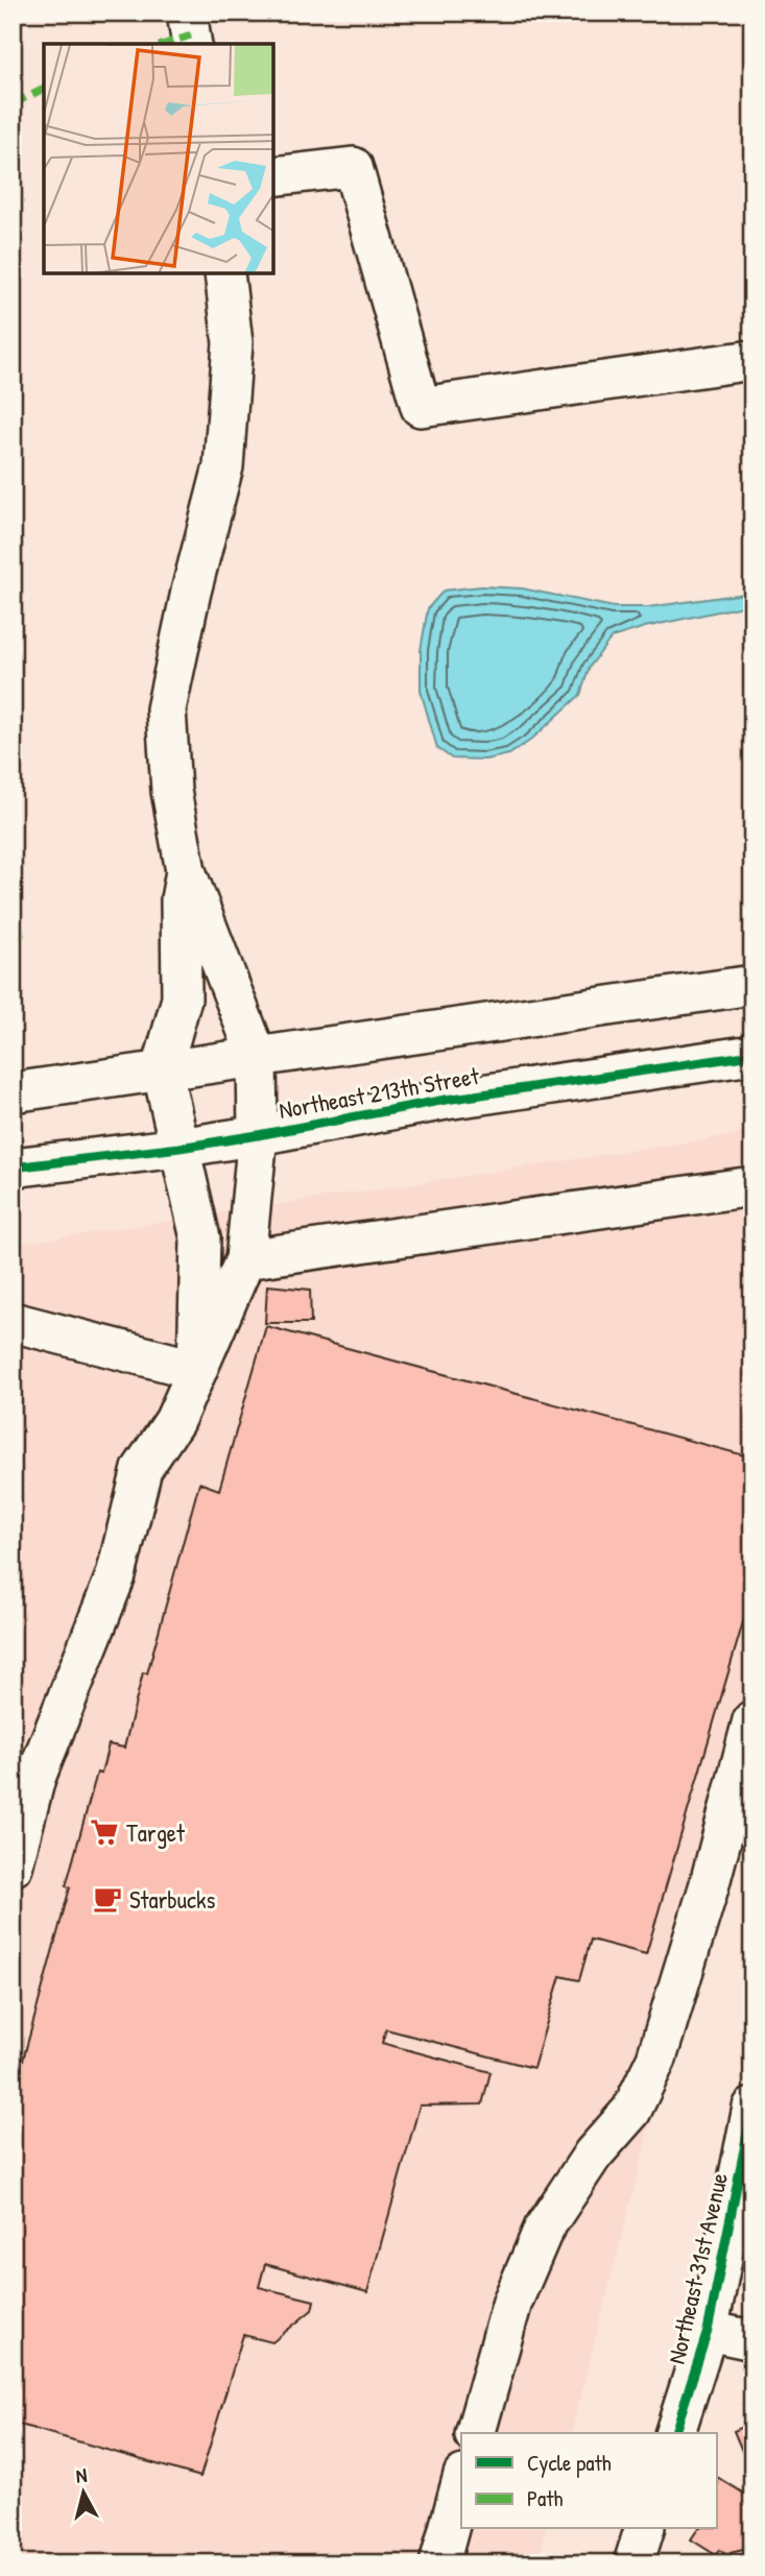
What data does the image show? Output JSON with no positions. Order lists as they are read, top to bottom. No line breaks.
{"streets":{"street":["Northeast 213th Street","Northeast 31st Avenue"]},"places":{"supermarket":["Target"],"cafe":["Starbucks"]},"legend":["Cycle path","Path"],"north":"top"}
